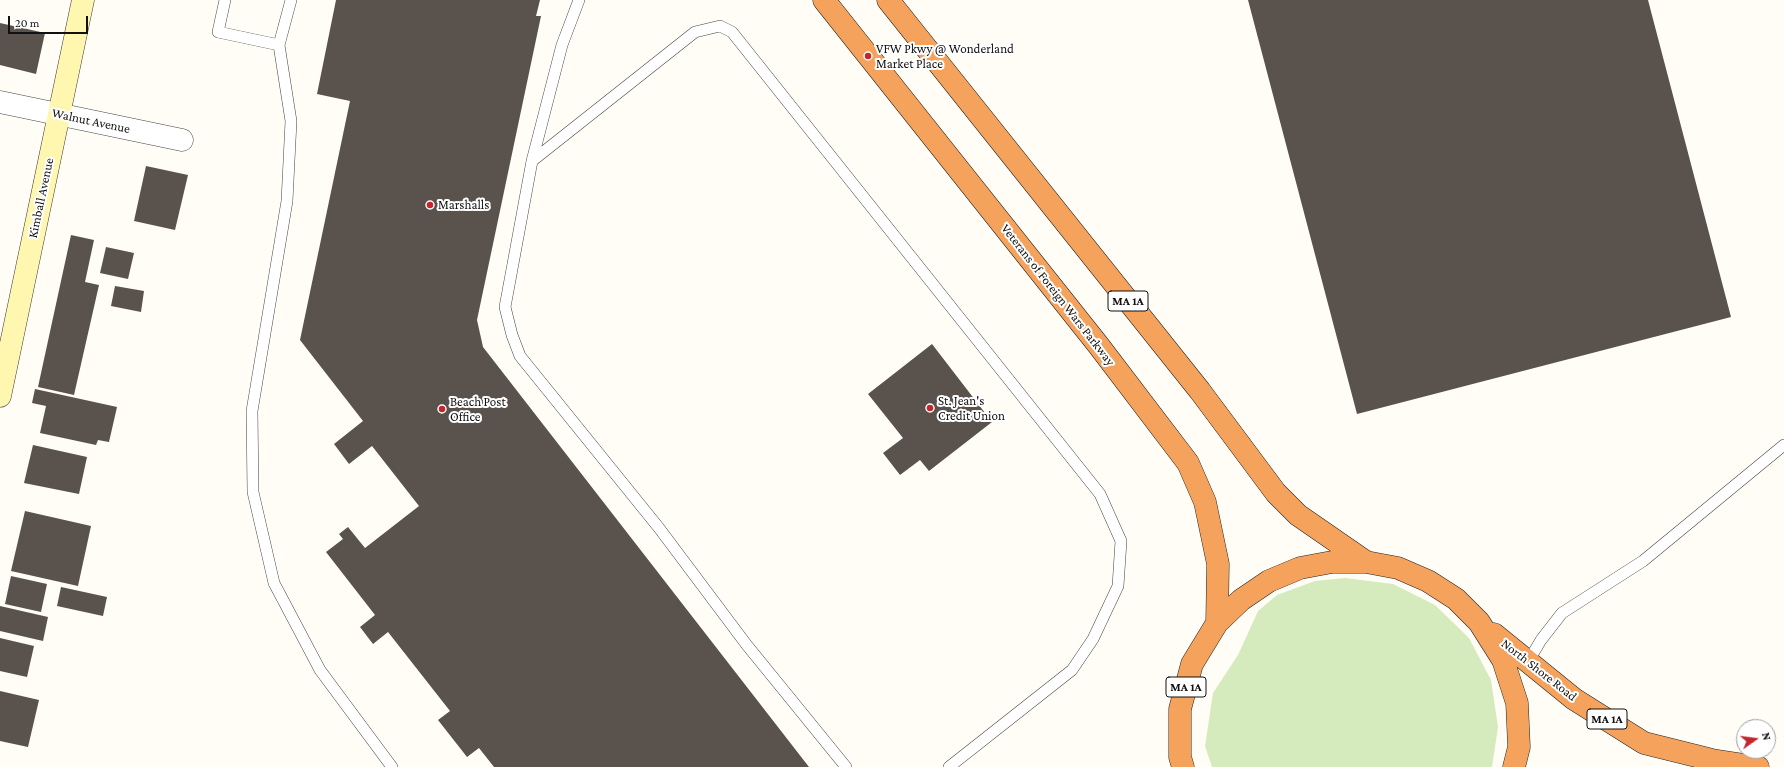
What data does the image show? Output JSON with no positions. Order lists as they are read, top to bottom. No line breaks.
{"streets":{"highway":["Veterans of Foreign Wars Parkway","MA 1A","North Shore Road"],"street":["Walnut Avenue","Kimball Avenue"]},"crossings":[["Walnut Avenue","Kimball Avenue"],["Veterans of Foreign Wars Parkway","MA 1A"],["MA 1A","North Shore Road"]],"places":["VFW Pkwy @ Wonderland Market Place","Marshalls","St. Jean's Credit Union","Beach Post Office"],"scale_bar":"20 m","north":"right"}
